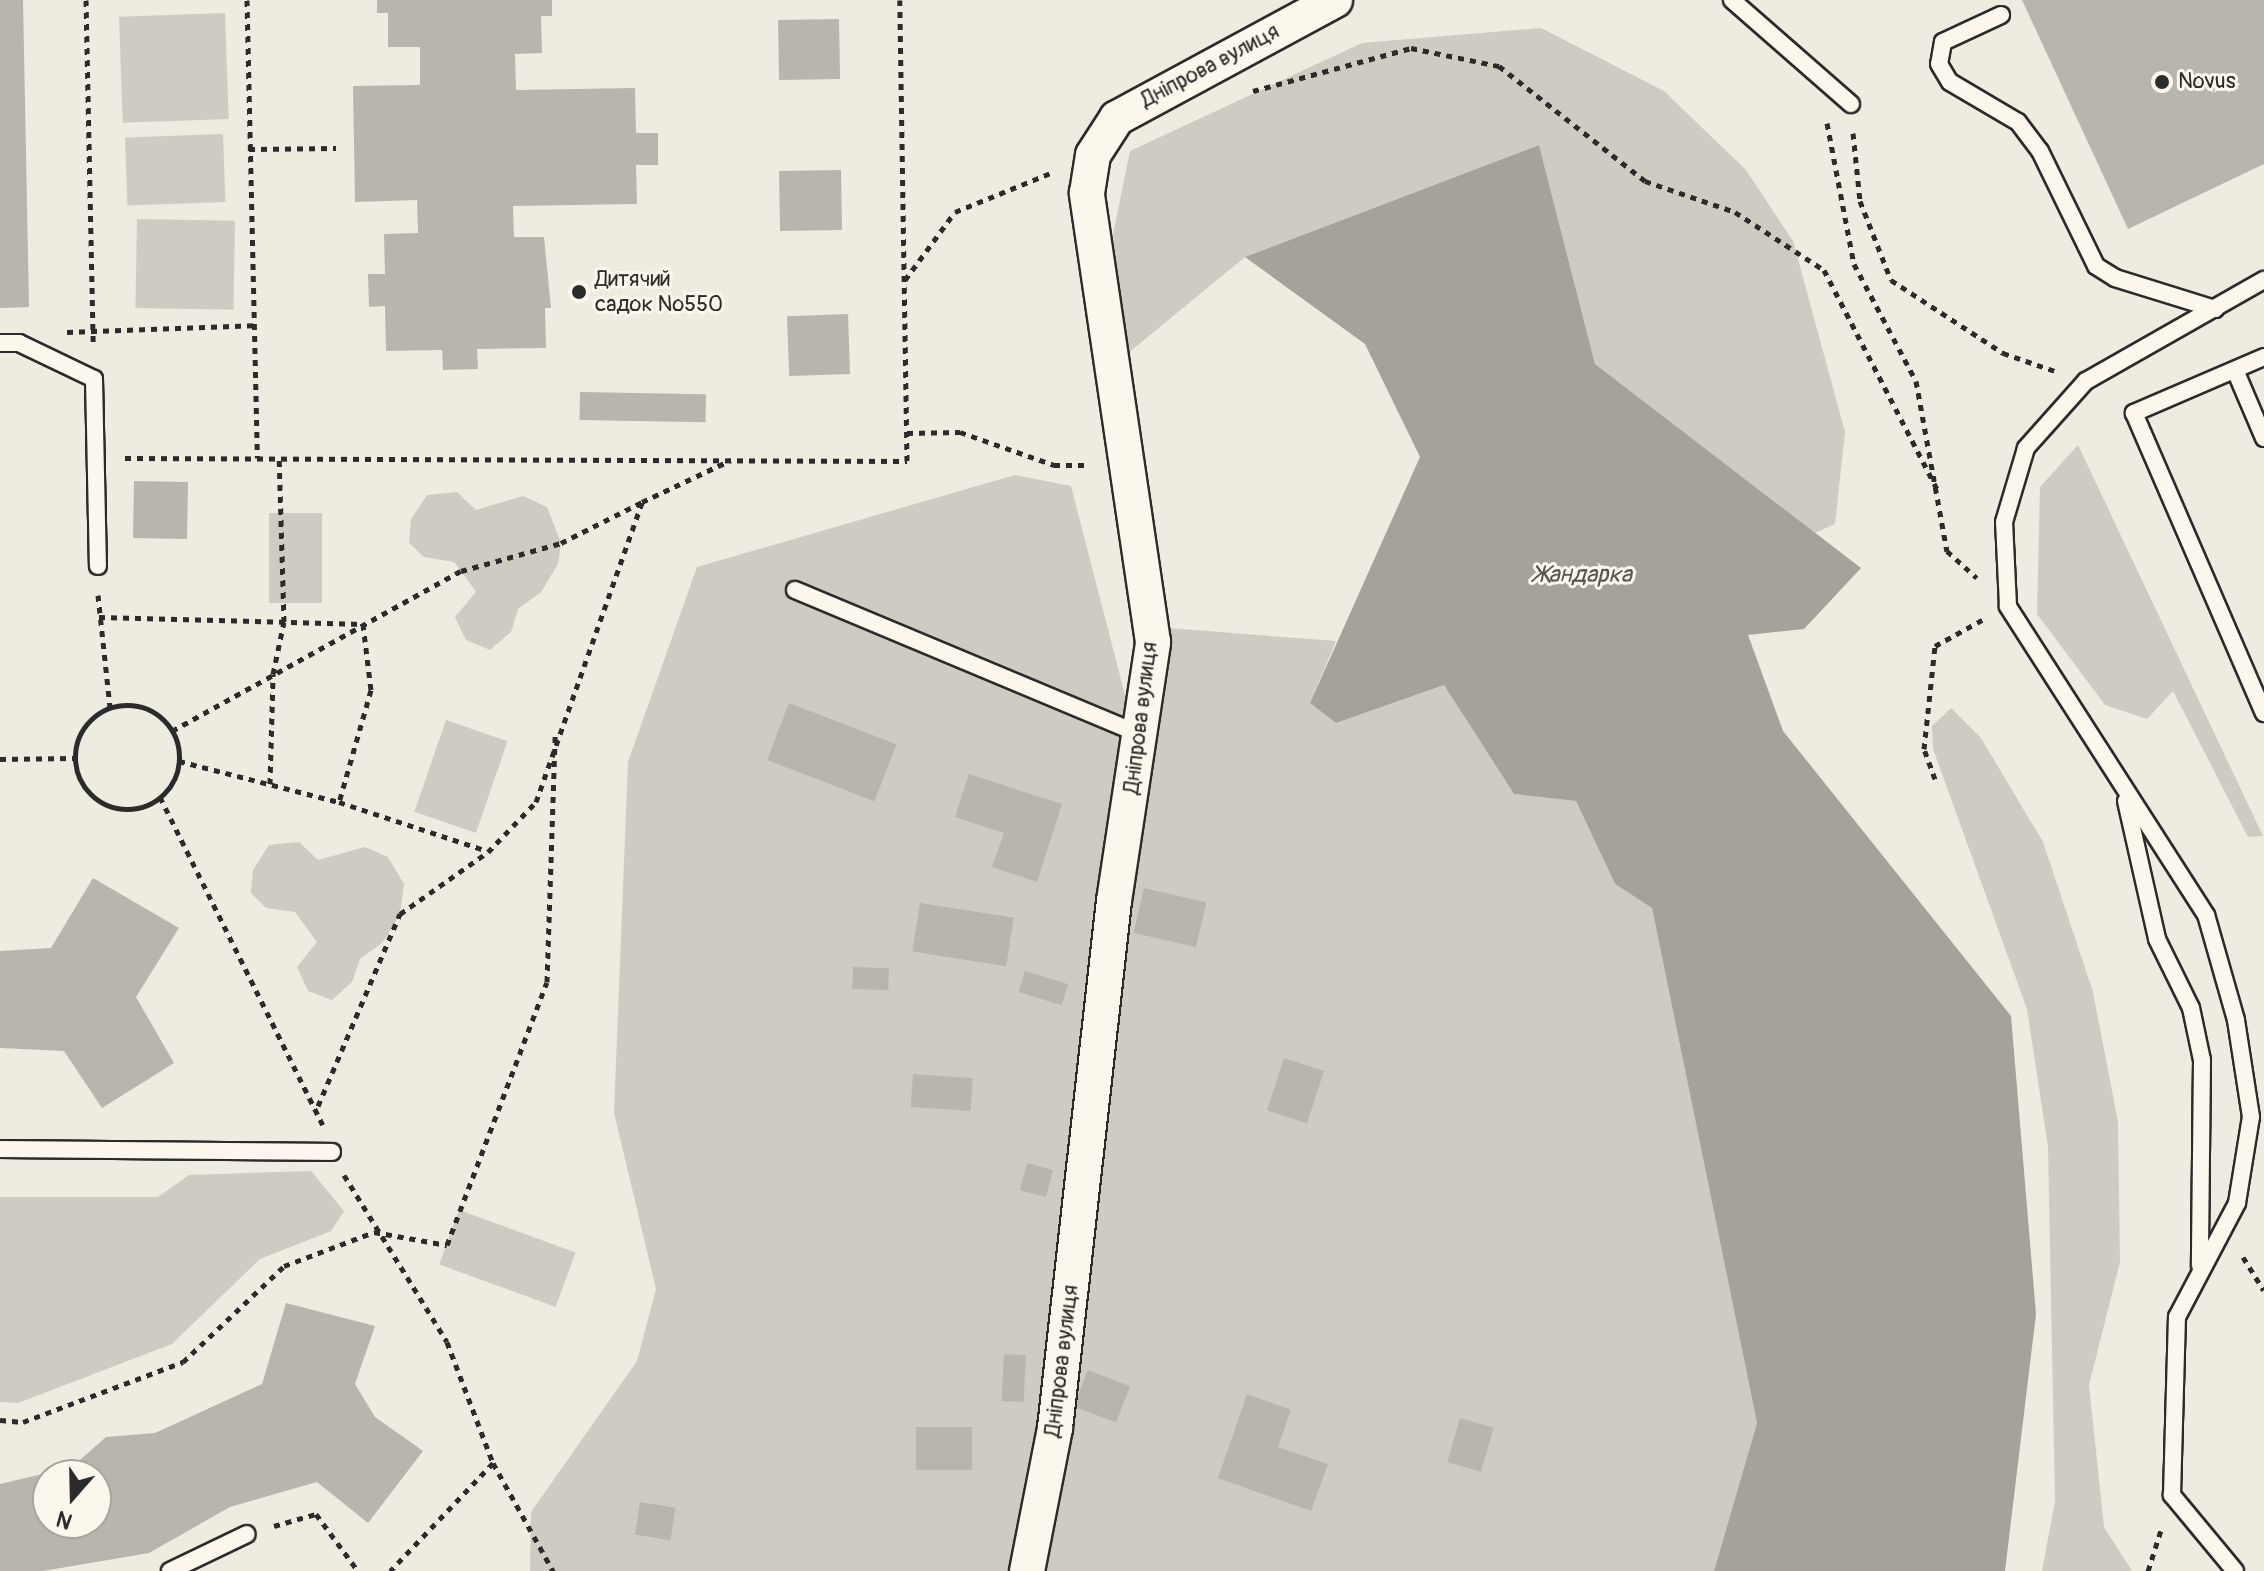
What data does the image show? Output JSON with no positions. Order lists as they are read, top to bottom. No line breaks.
{"streets":{"street":["Дніпрова вулиця"]},"water":["Жандарка"],"places":["Novus","Дитячий садок №550"],"north":"bottom"}
